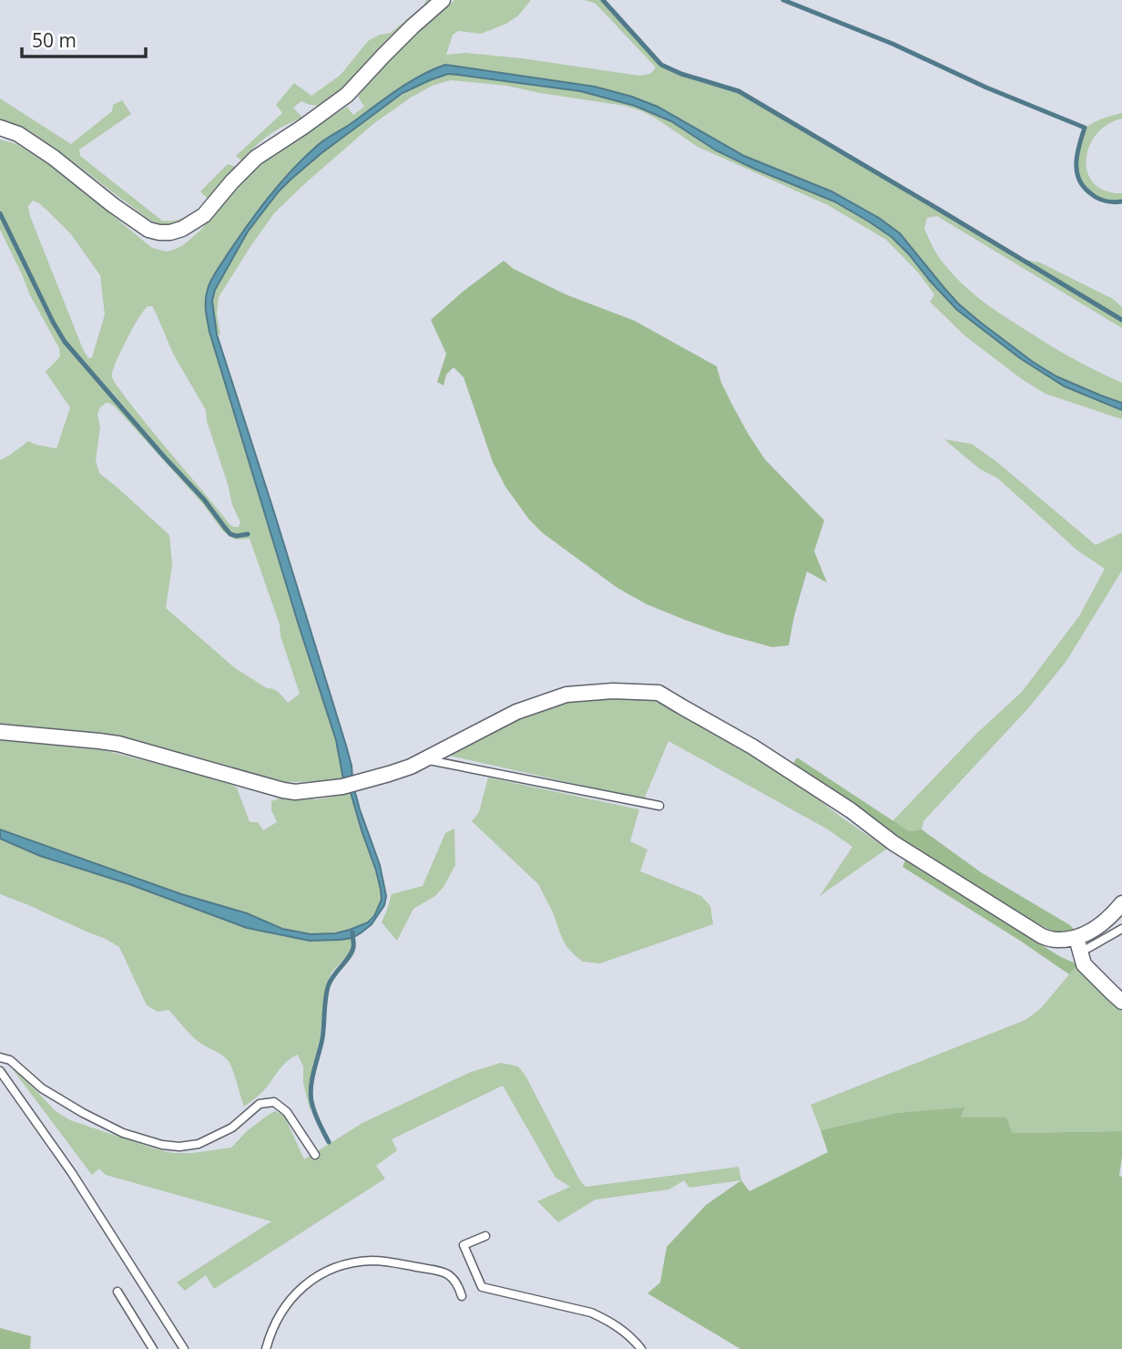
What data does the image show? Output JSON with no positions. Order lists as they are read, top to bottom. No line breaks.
{"scale_bar":"50 m"}
